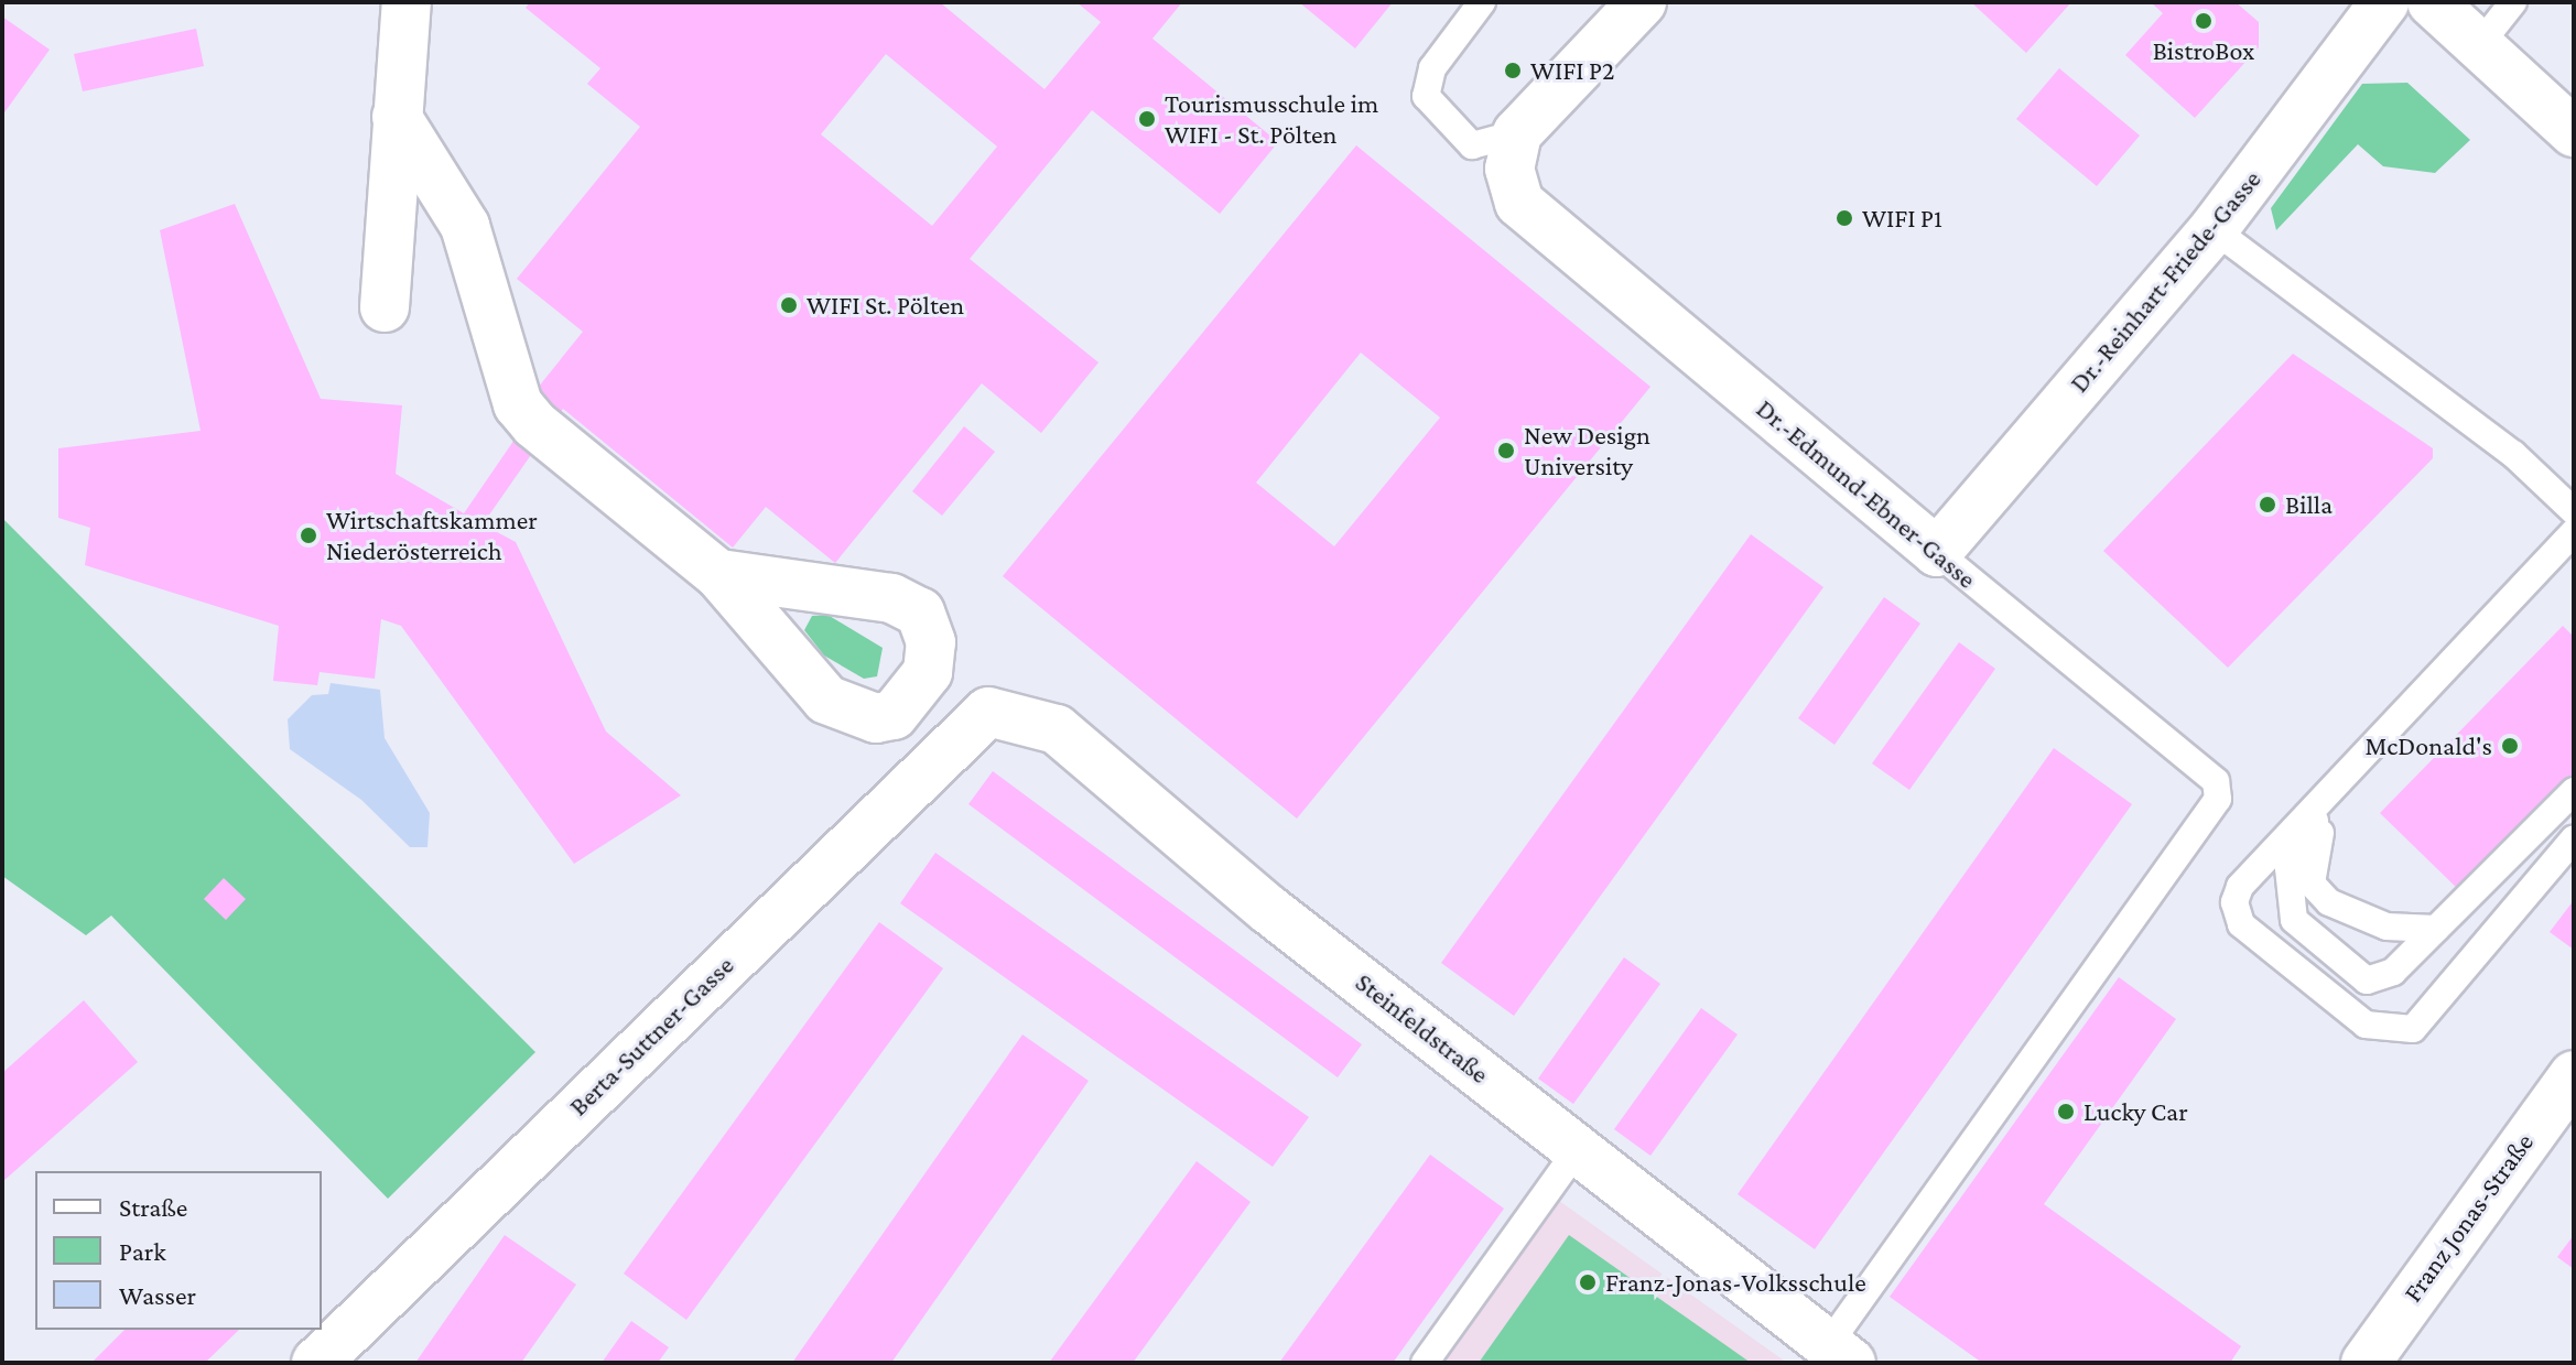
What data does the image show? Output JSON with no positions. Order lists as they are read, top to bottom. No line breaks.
{"streets":{"street":["Dr.-Reinhart-Friede-Gasse","Dr.-Edmund-Ebner-Gasse","Steinfeldstraße","Berta-Suttner-Gasse","Franz Jonas-Straße"]},"crossings":[["Dr.-Reinhart-Friede-Gasse","Dr.-Edmund-Ebner-Gasse"],["Dr.-Edmund-Ebner-Gasse","Steinfeldstraße"],["Steinfeldstraße","Berta-Suttner-Gasse"]],"places":["BistroBox","WIFI P2","Tourismusschule im WIFI - St. Pölten","WIFI P1","WIFI St. Pölten","New Design University","Billa","Wirtschaftskammer Niederösterreich","McDonald's","Lucky Car","Franz-Jonas-Volksschule"],"legend":["Straße","Park","Wasser"]}
